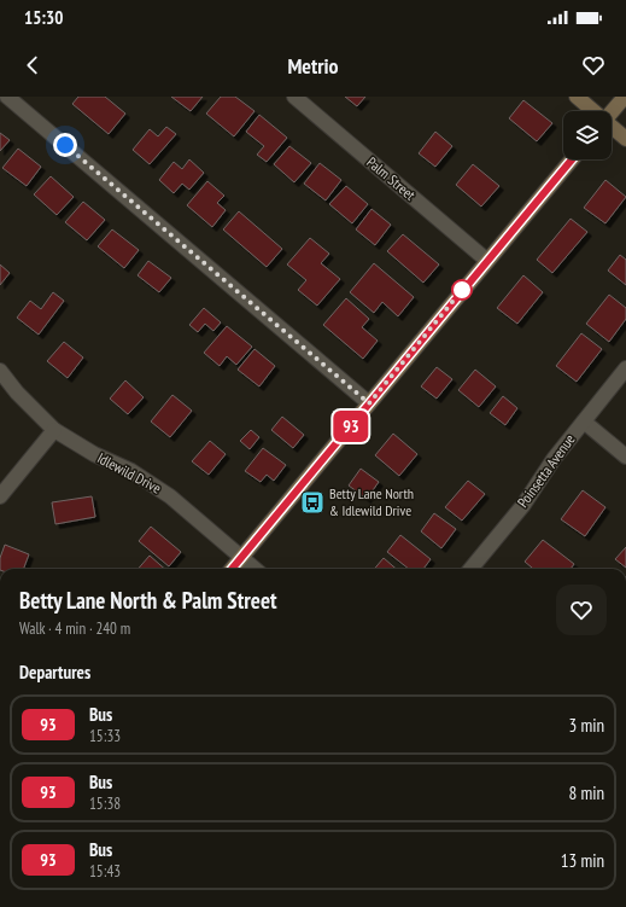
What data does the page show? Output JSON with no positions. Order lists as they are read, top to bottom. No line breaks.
{"streets":{"street":["Palm Street","Poinsetta Avenue","Idlewild Drive"]},"places":{"bus stop":["Betty Lane North & Idlewild Drive"]},"lines":["bus line 93"],"page":{"status":"15:30","header":"Metrio","on_map":"93","heading":[["Betty Lane North & Palm Street","Walk · 4 min · 240 m"],"Departures"],"list":[{"mark":"93","name":"Bus","note":"15:33","value":"3 min"},{"mark":"93","name":"Bus","note":"15:38","value":"8 min"},{"mark":"93","name":"Bus","note":"15:43","value":"13 min"}]}}
